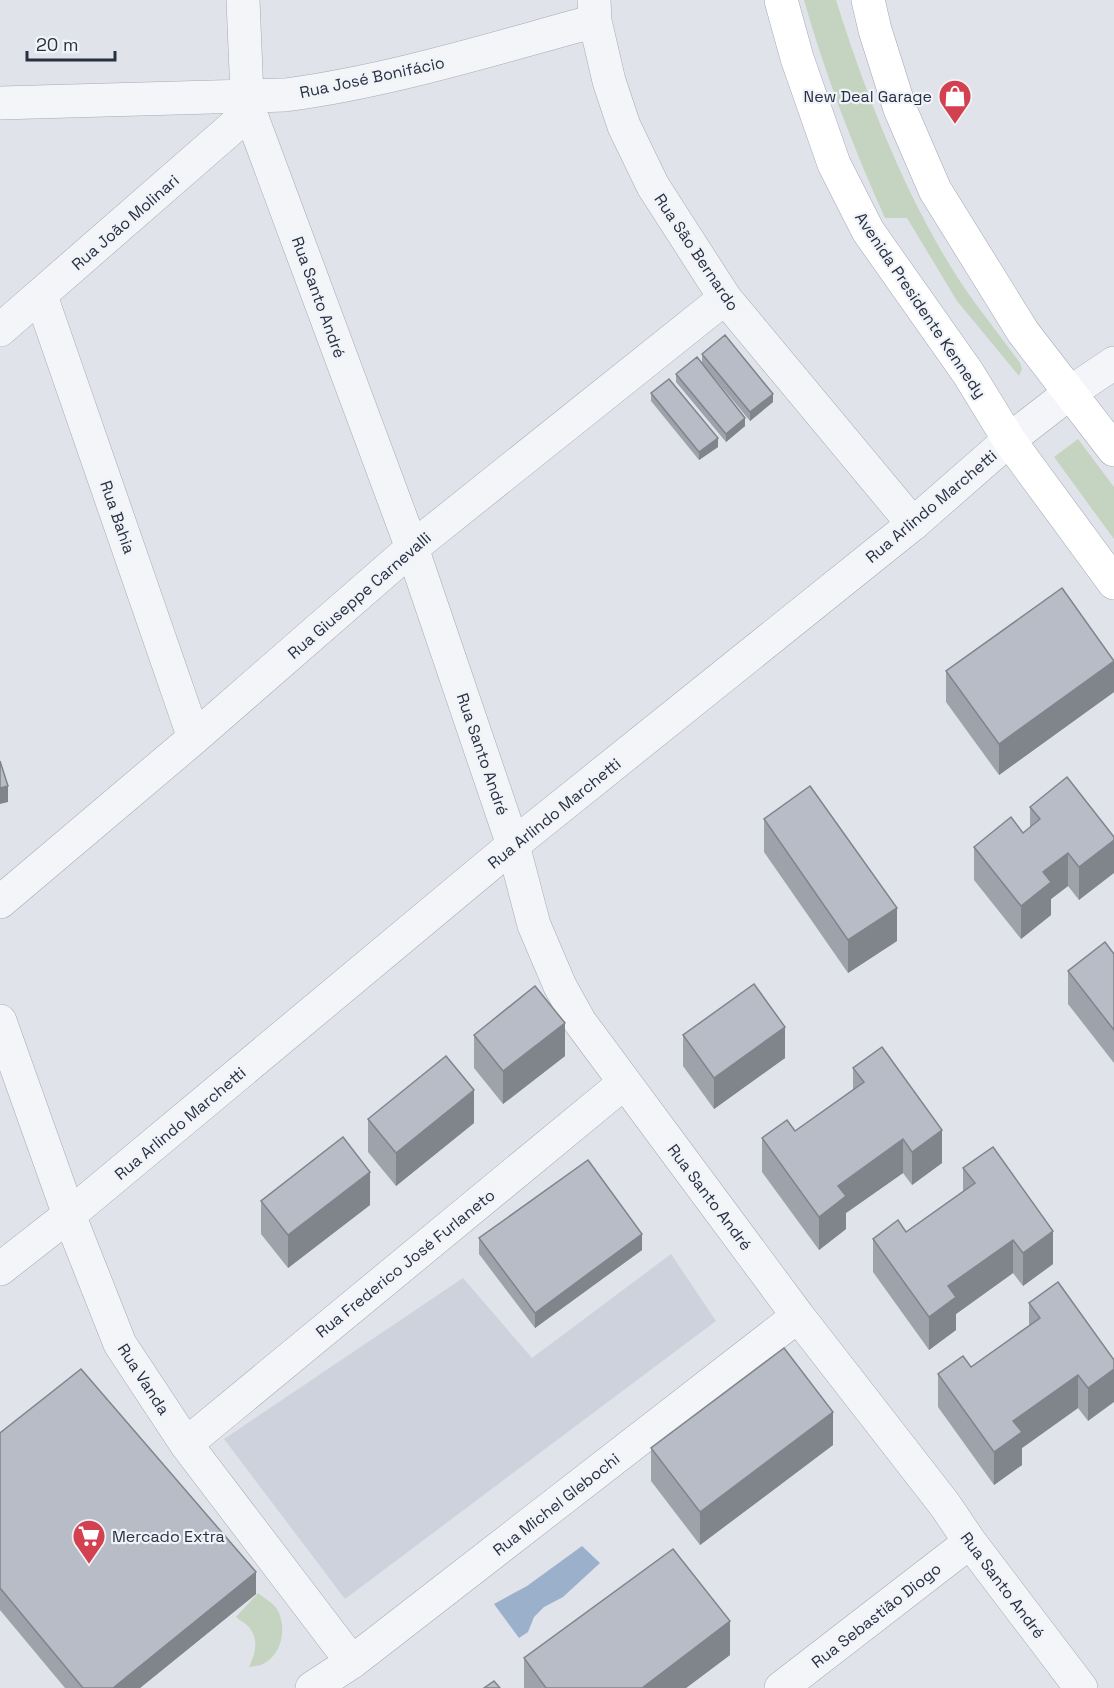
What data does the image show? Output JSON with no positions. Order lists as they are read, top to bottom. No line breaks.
{"streets":{"main road":["Avenida Presidente Kennedy"],"street":["Rua José Bonifácio","Rua João Molinari","Rua São Bernardo","Rua Santo André","Rua Arlindo Marchetti","Rua Bahia","Rua Giuseppe Carnevalli","Rua Frederico José Furlaneto","Rua Vanda","Rua Michel Glebochi","Rua Sebastião Diogo"]},"crossings":[["Rua José Bonifácio","Rua João Molinari"],["Rua José Bonifácio","Rua São Bernardo"],["Rua José Bonifácio","Rua Santo André"],["Rua João Molinari","Rua Santo André"],["Rua João Molinari","Rua Bahia"],["Rua São Bernardo","Rua Arlindo Marchetti"],["Rua São Bernardo","Rua Giuseppe Carnevalli"],["Rua Santo André","Rua Arlindo Marchetti"],["Rua Santo André","Rua Giuseppe Carnevalli"],["Rua Santo André","Rua Frederico José Furlaneto"],["Rua Santo André","Rua Michel Glebochi"],["Rua Santo André","Rua Sebastião Diogo"],["Avenida Presidente Kennedy","Rua Arlindo Marchetti"],["Rua Arlindo Marchetti","Rua Vanda"],["Rua Bahia","Rua Giuseppe Carnevalli"],["Rua Frederico José Furlaneto","Rua Vanda"],["Rua Vanda","Rua Michel Glebochi"]],"places":{"shop":["New Deal Garage"],"supermarket":["Mercado Extra"]},"scale_bar":"20 m"}
